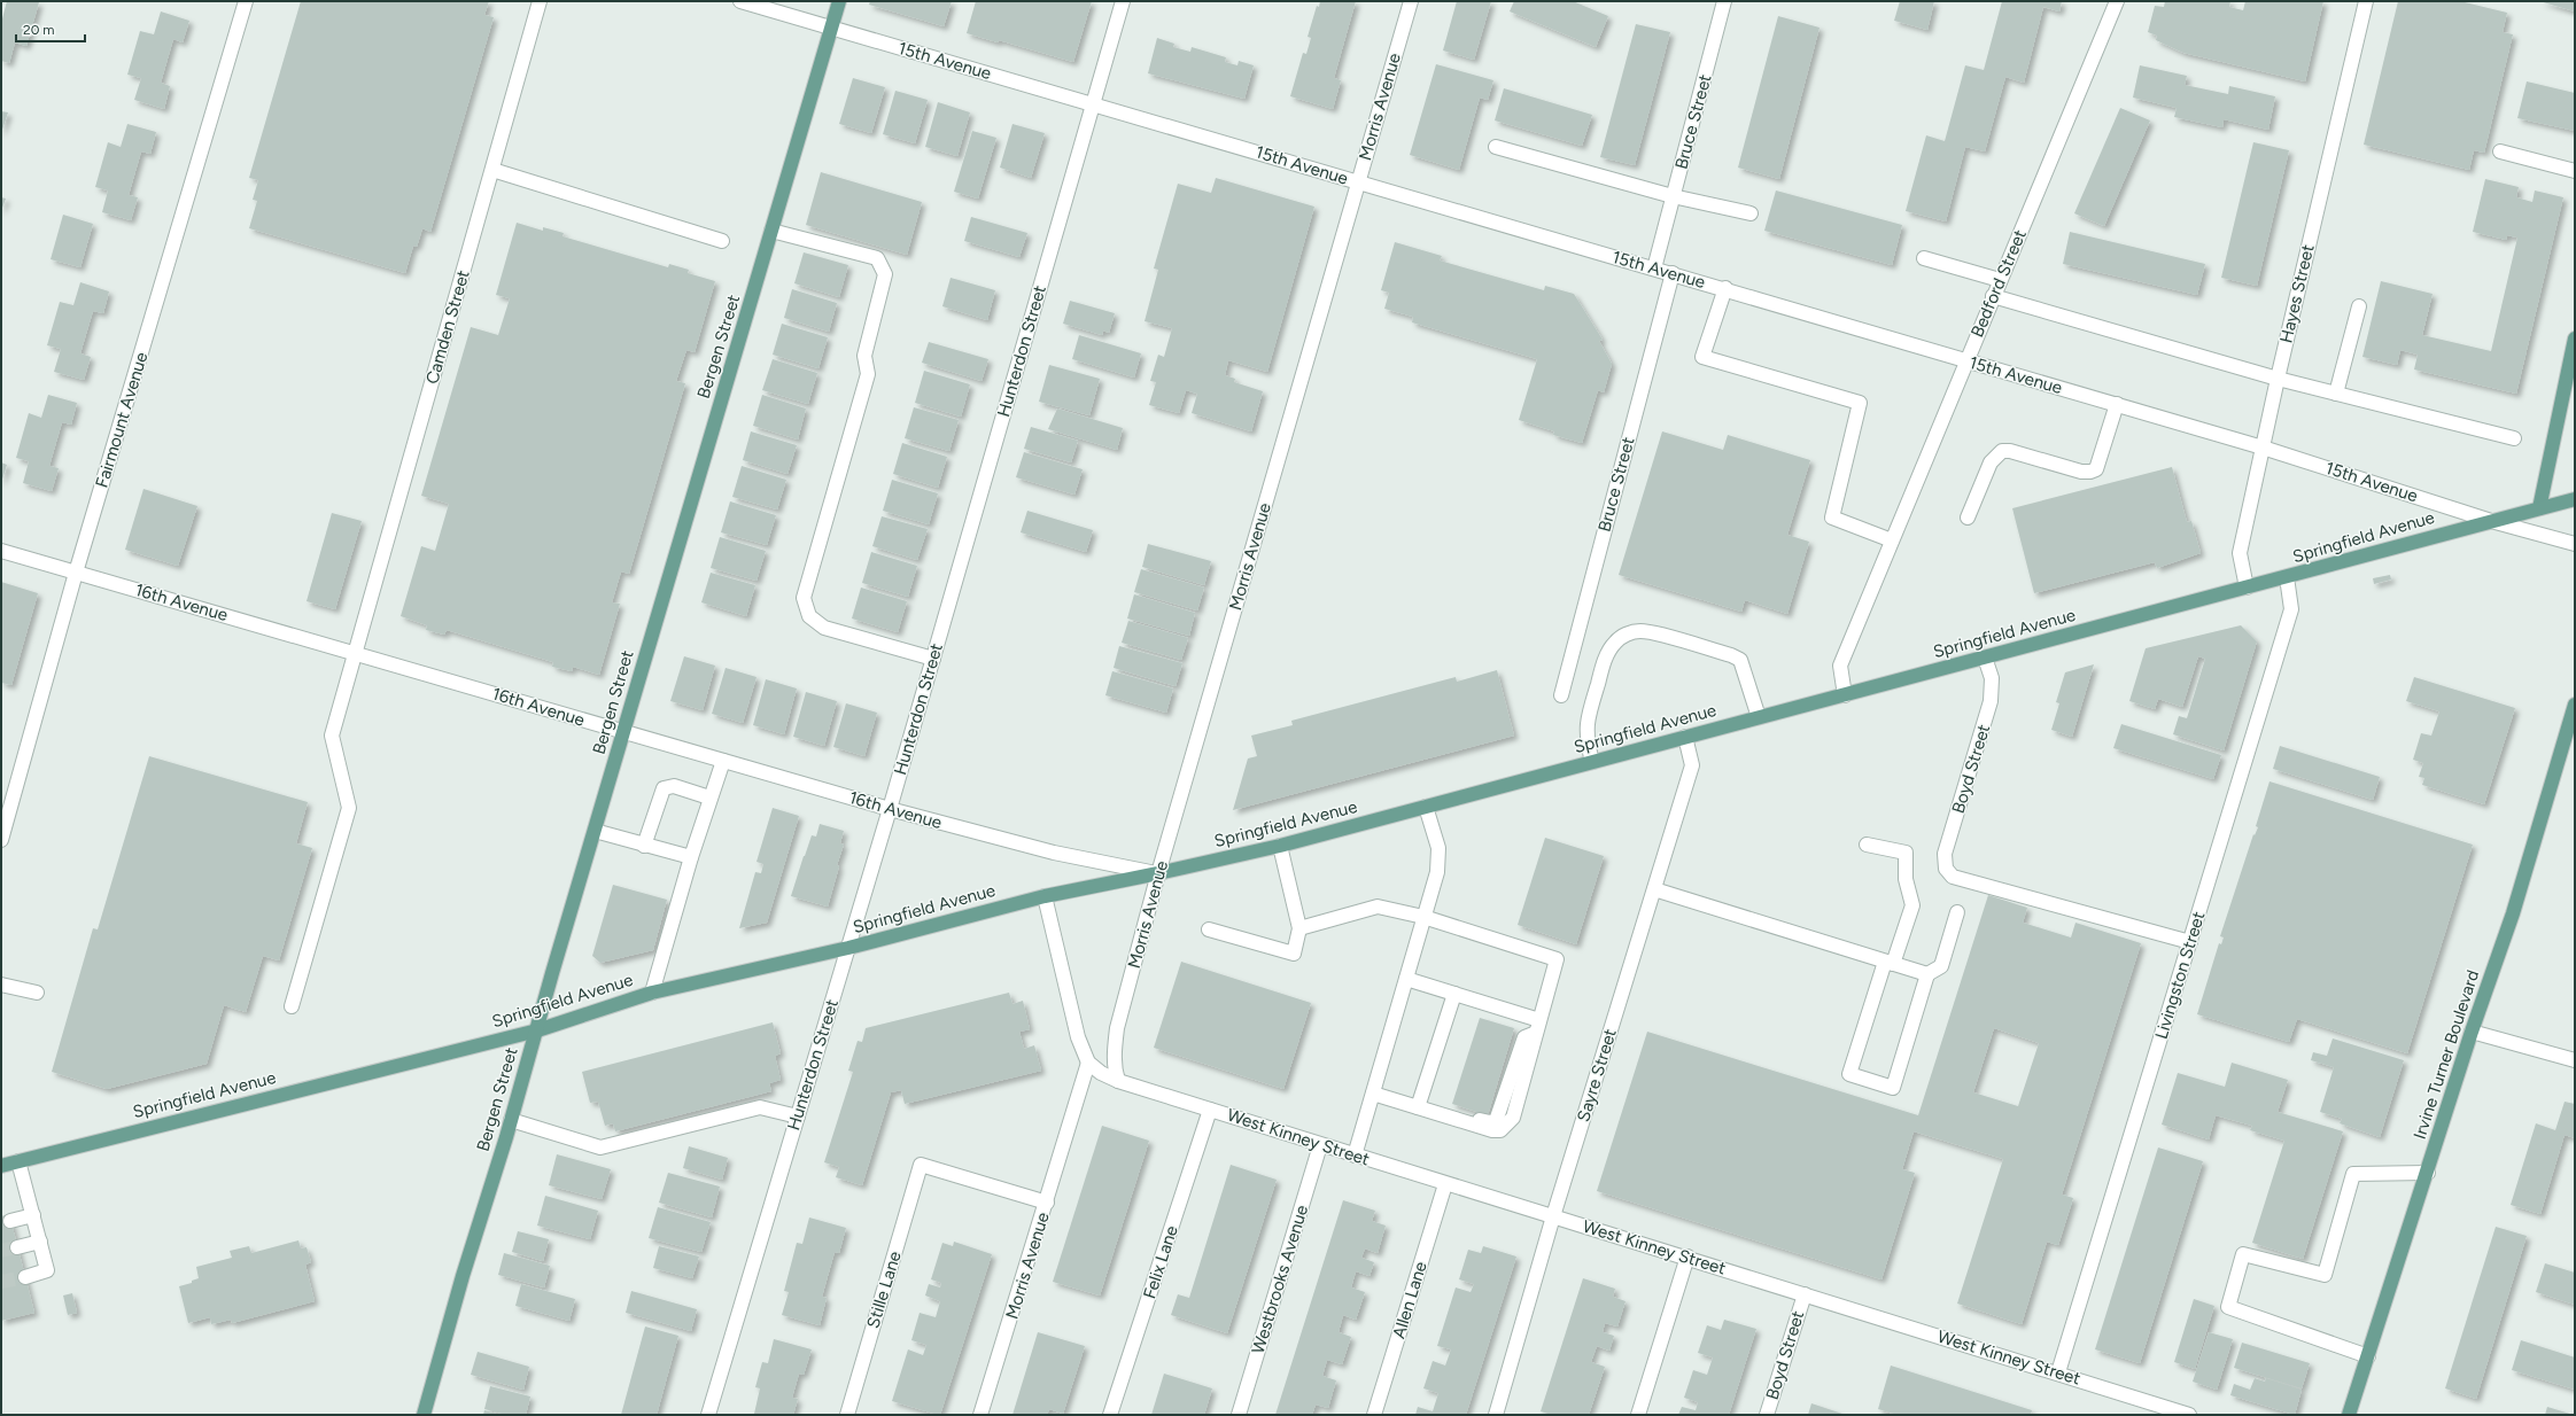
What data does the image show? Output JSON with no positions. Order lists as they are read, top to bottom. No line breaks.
{"streets":{"main road":["Bergen Street","Springfield Avenue","Irvine Turner Boulevard"],"street":["15th Avenue","Morris Avenue","Bruce Street","Bedford Street","Hayes Street","Camden Street","Hunterdon Street","Fairmount Avenue","16th Avenue","Boyd Street","Livingston Street","Sayre Street","West Kinney Street","Felix Lane","Westbrooks Avenue","Stille Lane","Allen Lane"]},"crossings":[["15th Avenue","Morris Avenue"],["15th Avenue","Bruce Street"],["15th Avenue","Bedford Street"],["15th Avenue","Hayes Street"],["15th Avenue","Bergen Street"],["15th Avenue","Hunterdon Street"],["15th Avenue","Springfield Avenue"],["Morris Avenue","Springfield Avenue"],["Morris Avenue","16th Avenue"],["Morris Avenue","West Kinney Street"],["Morris Avenue","Stille Lane"],["Bedford Street","Springfield Avenue"],["Hayes Street","Springfield Avenue"],["Camden Street","16th Avenue"],["Bergen Street","Springfield Avenue"],["Bergen Street","16th Avenue"],["Hunterdon Street","Springfield Avenue"],["Hunterdon Street","16th Avenue"],["Fairmount Avenue","16th Avenue"],["Springfield Avenue","16th Avenue"],["Springfield Avenue","Boyd Street"],["Springfield Avenue","Livingston Street"],["Springfield Avenue","Sayre Street"],["Boyd Street","Livingston Street"],["Boyd Street","West Kinney Street"],["Livingston Street","West Kinney Street"],["Sayre Street","West Kinney Street"],["West Kinney Street","Felix Lane"],["West Kinney Street","Westbrooks Avenue"],["West Kinney Street","Allen Lane"]],"scale_bar":"20 m"}
